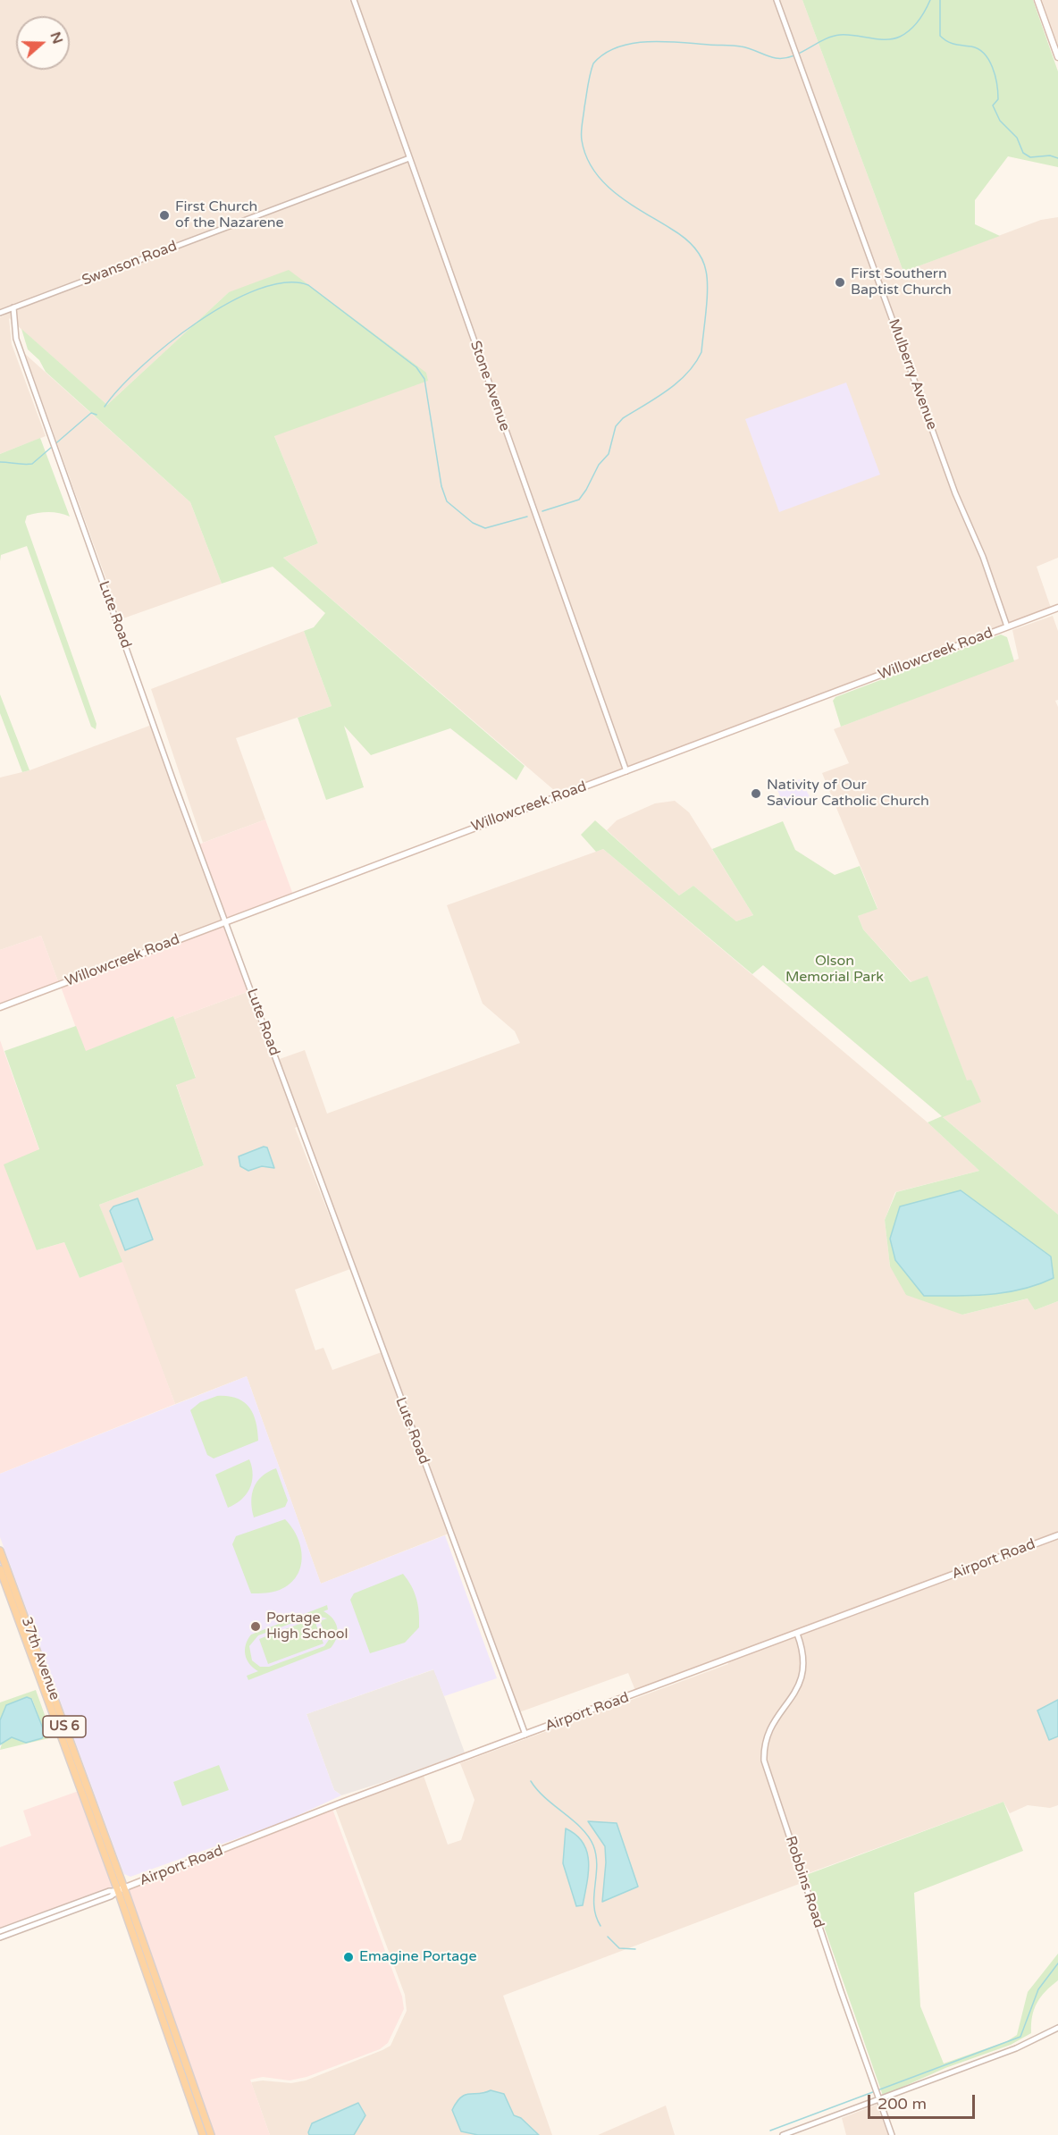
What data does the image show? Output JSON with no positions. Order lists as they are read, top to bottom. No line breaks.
{"streets":{"main road":["Willowcreek Road","Airport Road","37th Avenue","US 6"],"street":["Swanson Road","Mulberry Avenue","Stone Avenue","Lute Road","Robbins Road"]},"crossings":[["Swanson Road","Stone Avenue"],["Swanson Road","Lute Road"],["Mulberry Avenue","Willowcreek Road"],["Stone Avenue","Willowcreek Road"],["Lute Road","Willowcreek Road"],["Lute Road","Airport Road"],["Airport Road","37th Avenue"],["Airport Road","US 6"],["Airport Road","Robbins Road"],["37th Avenue","US 6"]],"parks":["Olson Memorial Park"],"places":["First Church of the Nazarene","First Southern Baptist Church","Nativity of Our Saviour Catholic Church","Portage High School","Emagine Portage"],"scale_bar":"200 m","north":"right"}
